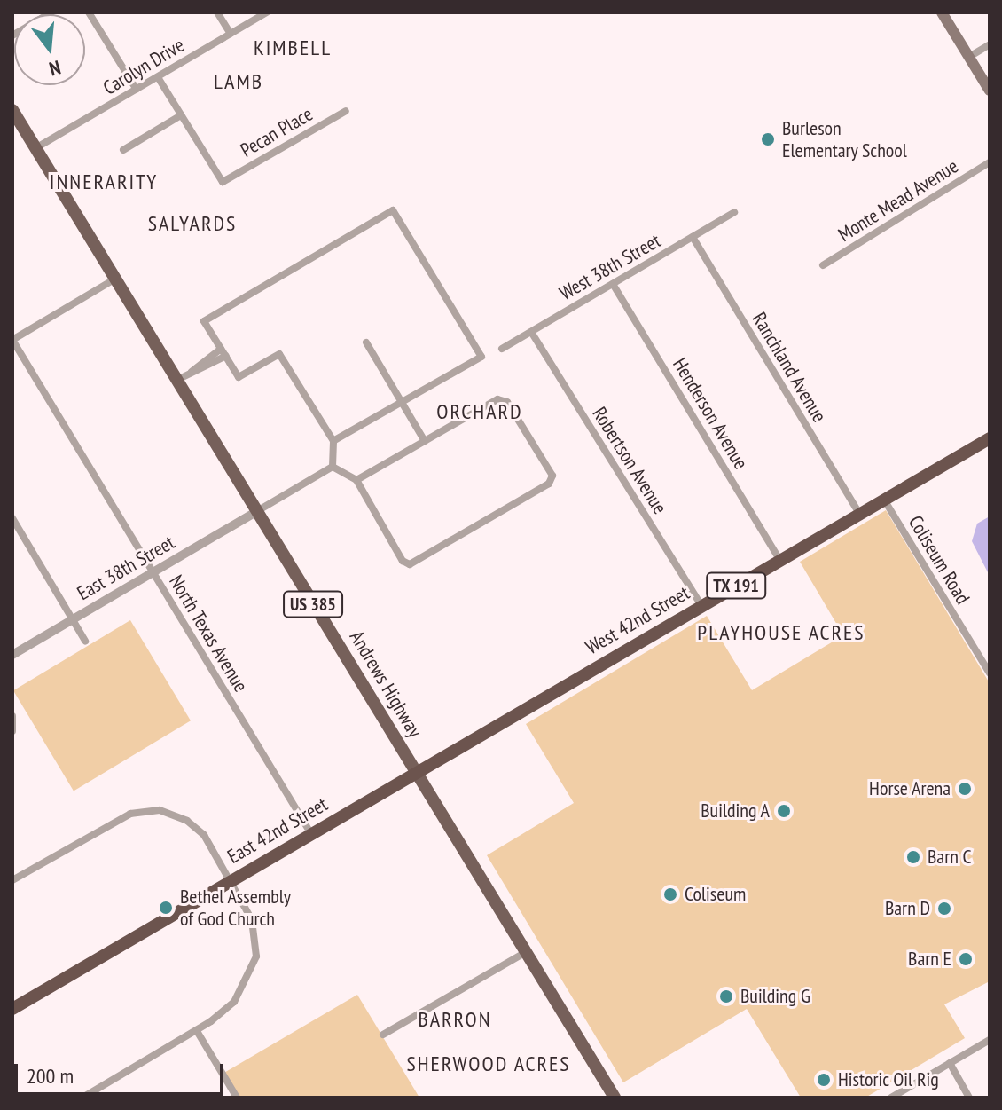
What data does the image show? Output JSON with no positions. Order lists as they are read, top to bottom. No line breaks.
{"streets":{"highway":["TX 191","West 42nd Street","East 42nd Street"],"main road":["US 385","Andrews Highway"],"street":["Carolyn Drive","Pecan Place","Monte Mead Avenue","West 38th Street","Ranchland Avenue","Henderson Avenue","Robertson Avenue","Coliseum Road","East 38th Street","North Texas Avenue"]},"crossings":[["Carolyn Drive","Andrews Highway"],["West 38th Street","Ranchland Avenue"],["West 38th Street","Henderson Avenue"],["West 38th Street","Robertson Avenue"],["Ranchland Avenue","West 42nd Street"],["Henderson Avenue","West 42nd Street"],["Robertson Avenue","West 42nd Street"],["Coliseum Road","West 42nd Street"],["East 38th Street","North Texas Avenue"],["East 38th Street","Andrews Highway"],["West 42nd Street","Andrews Highway"],["West 42nd Street","East 42nd Street"],["North Texas Avenue","East 42nd Street"],["Andrews Highway","East 42nd Street"]],"districts":["KIMBELL","LAMB","INNERARITY","SALYARDS","ORCHARD","PLAYHOUSE ACRES","BARRON","SHERWOOD ACRES"],"places":["Burleson Elementary School","Horse Arena","Building A","Barn C","Coliseum","Bethel Assembly of God Church","Barn D","Barn E","Building G","Historic Oil Rig"],"scale_bar":"200 m","north":"bottom"}
